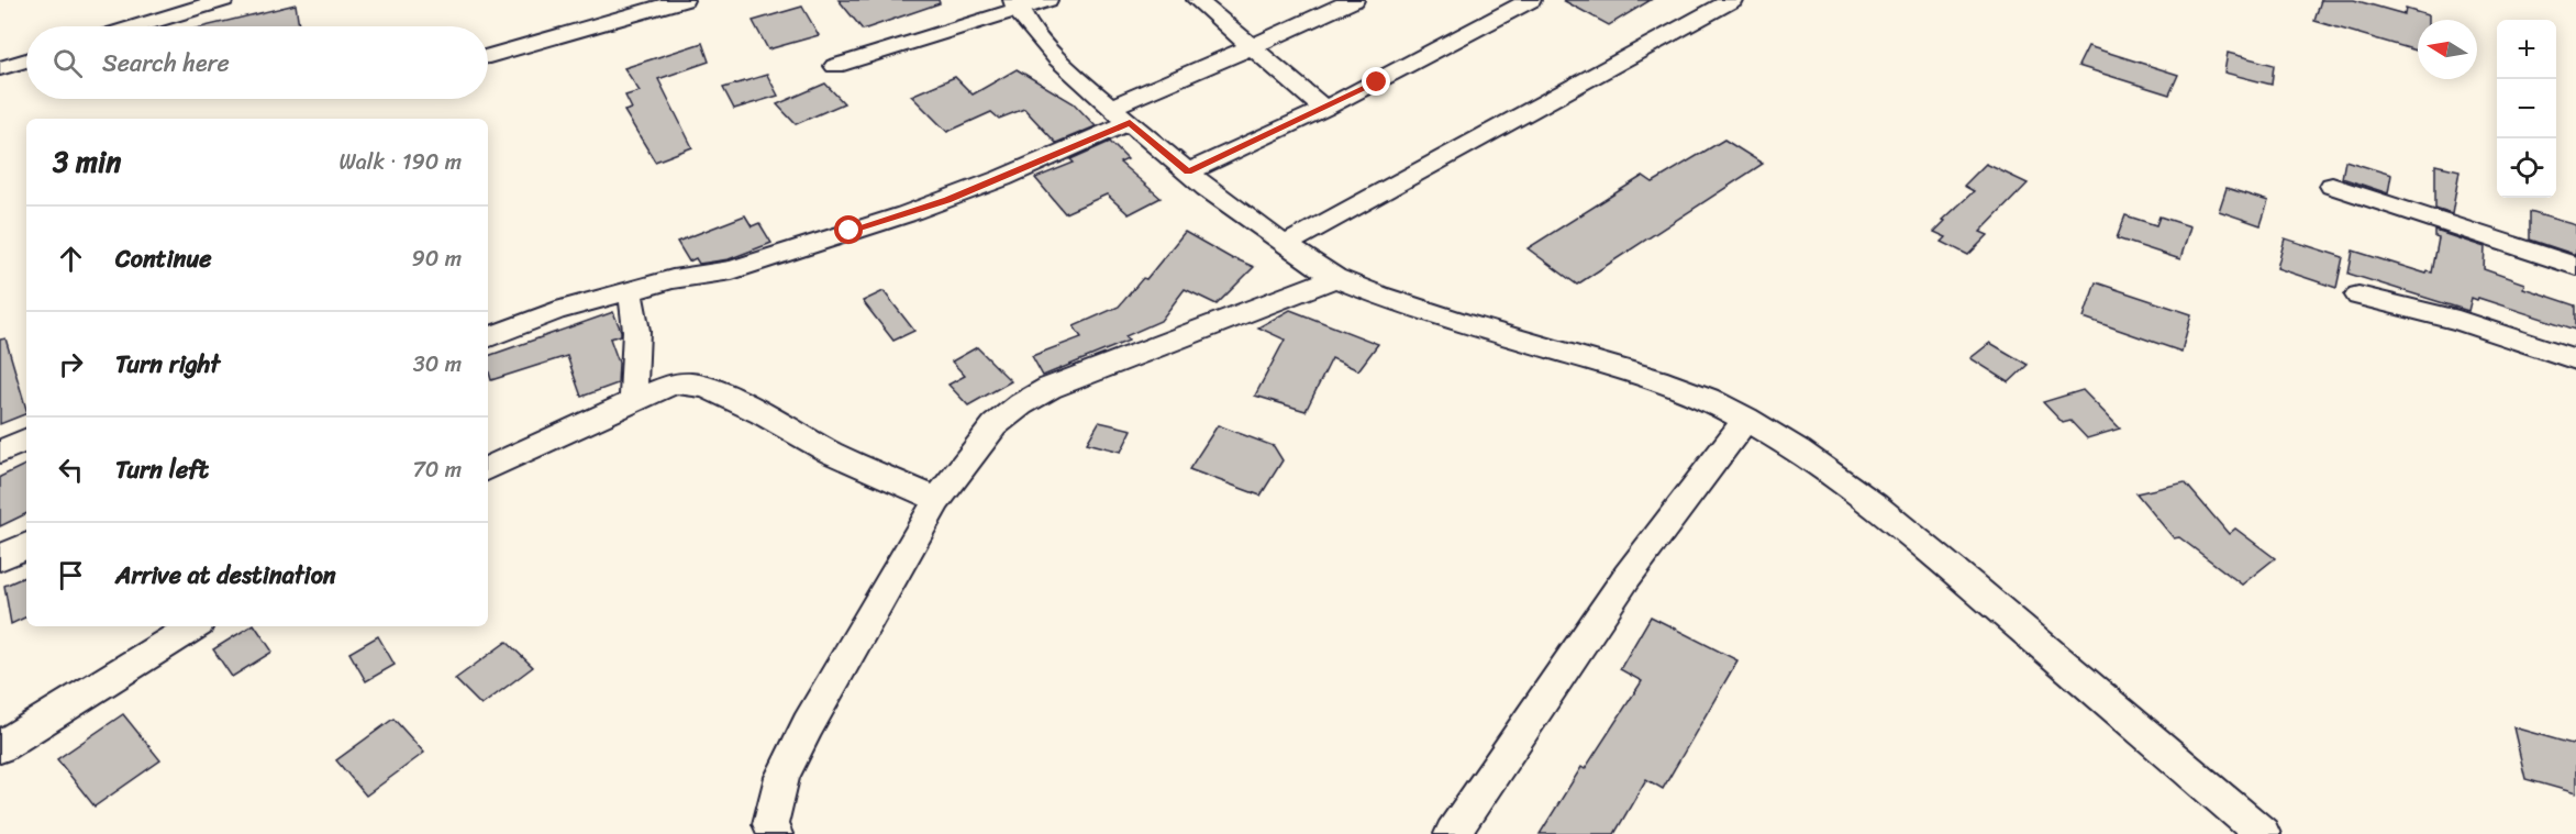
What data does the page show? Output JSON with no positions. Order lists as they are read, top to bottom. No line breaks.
{"north":"left","page":{"map_buttons":["+","−"],"search":"Search here","heading":["3 min","Walk · 190 m"],"list":[["Continue","90 m"],["Turn right","30 m"],["Turn left","70 m"],"Arrive at destination"]}}
